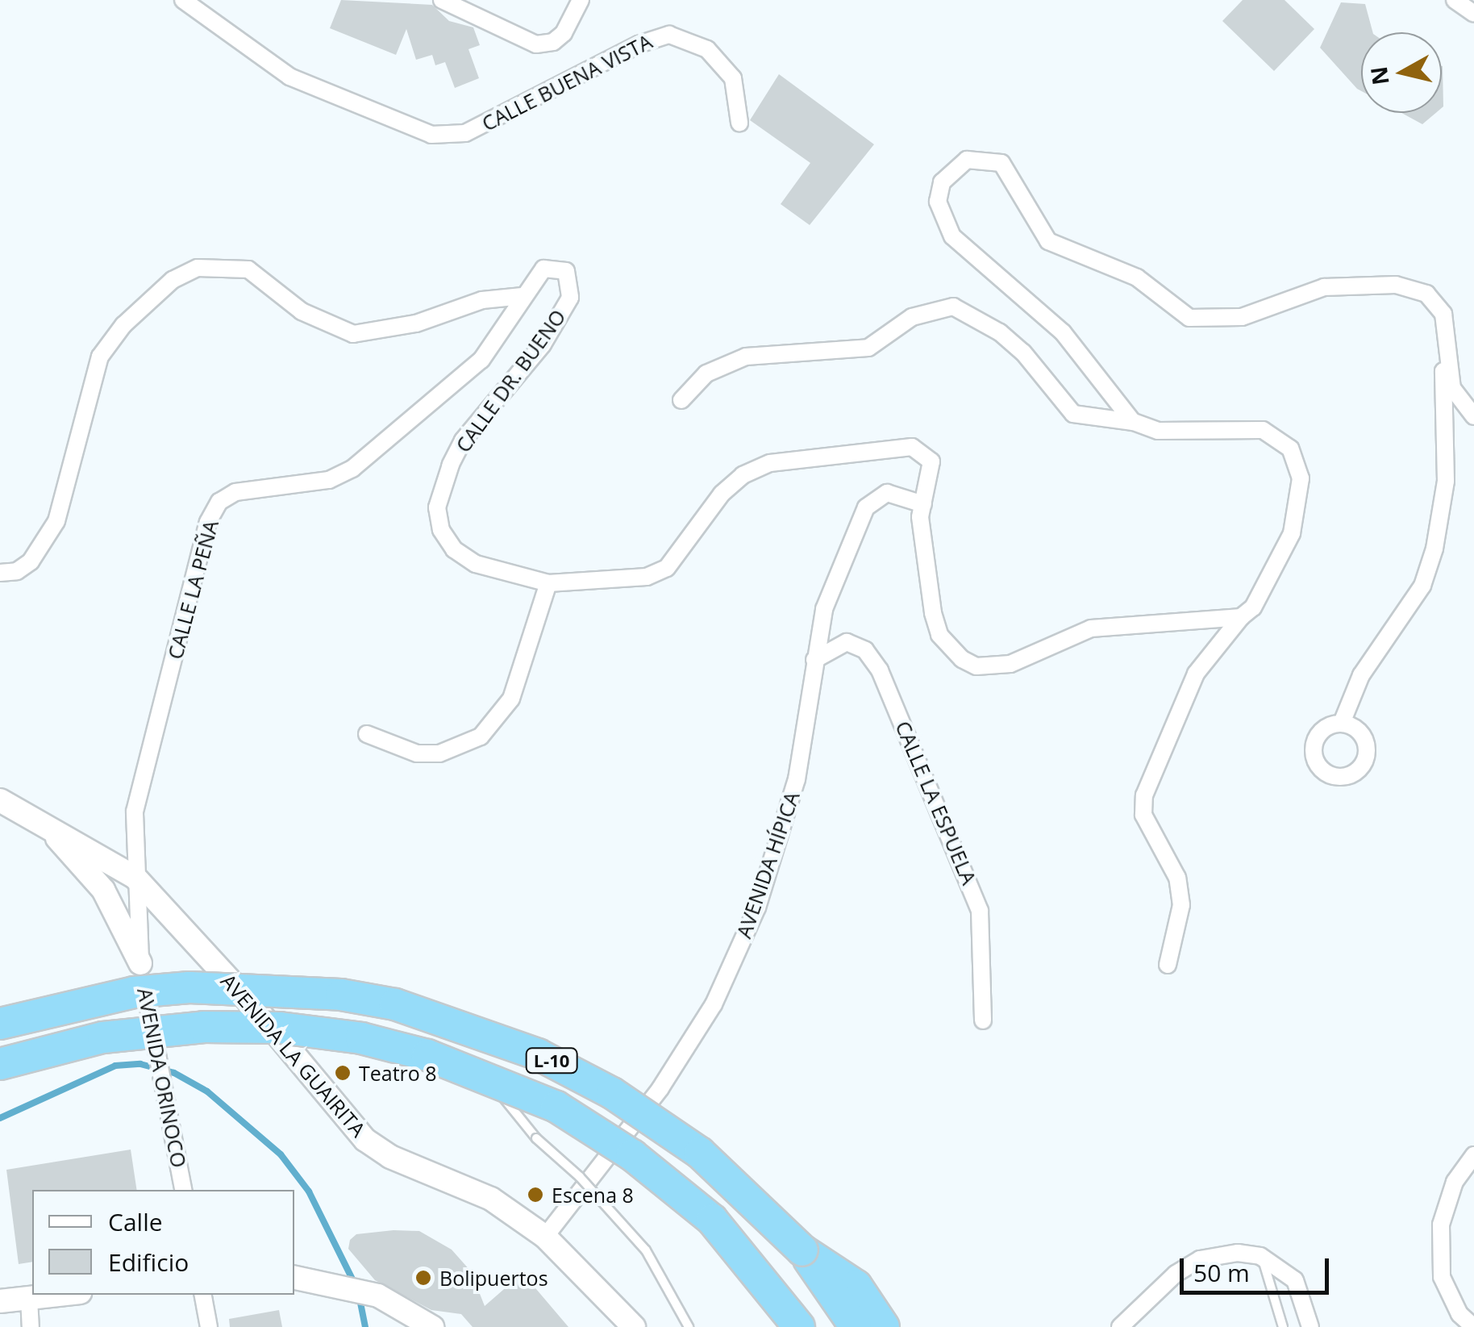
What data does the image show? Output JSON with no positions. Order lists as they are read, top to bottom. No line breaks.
{"streets":{"highway":["L-10"],"street":["CALLE BUENA VISTA","CALLE DR. BUENO","CALLE LA PEÑA","CALLE LA ESPUELA","AVENIDA HÍPICA","AVENIDA LA GUAIRITA","AVENIDA ORINOCO"]},"crossings":[["CALLE DR. BUENO","CALLE LA PEÑA"],["CALLE DR. BUENO","AVENIDA HÍPICA"],["CALLE LA PEÑA","AVENIDA LA GUAIRITA"],["CALLE LA PEÑA","AVENIDA ORINOCO"],["CALLE LA ESPUELA","AVENIDA HÍPICA"],["AVENIDA HÍPICA","AVENIDA LA GUAIRITA"]],"places":["Teatro 8","Escena 8","Bolipuertos"],"legend":["Calle","Edificio"],"scale_bar":"50 m","north":"left"}
